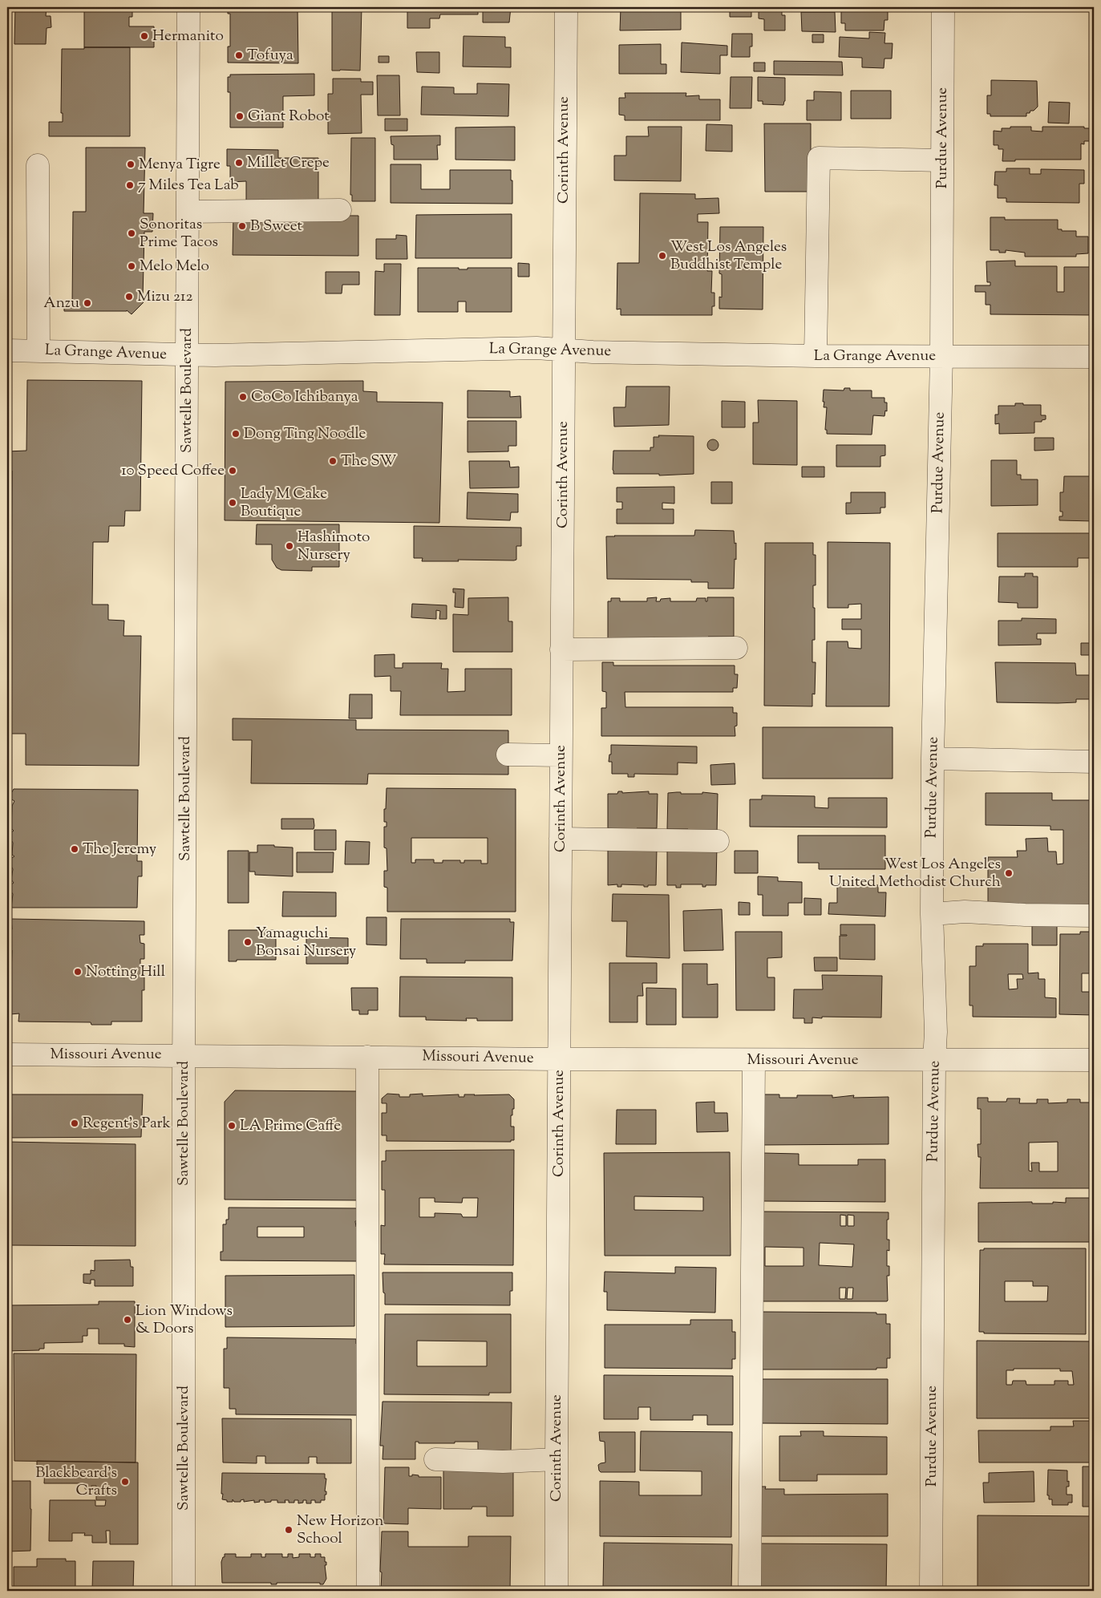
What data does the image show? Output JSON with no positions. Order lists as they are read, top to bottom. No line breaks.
{"streets":{"street":["Purdue Avenue","Corinth Avenue","La Grange Avenue","Sawtelle Boulevard","Missouri Avenue"]},"crossings":[["Purdue Avenue","La Grange Avenue"],["Purdue Avenue","Missouri Avenue"],["Corinth Avenue","La Grange Avenue"],["Corinth Avenue","Missouri Avenue"],["La Grange Avenue","Sawtelle Boulevard"],["Sawtelle Boulevard","Missouri Avenue"]],"places":["Hermanito","Tofuya","Giant Robot","Millet Crepe","Menya Tigre","7 Miles Tea Lab","B Sweet","Sonoritas Prime Tacos","West Los Angeles Buddhist Temple","Melo Melo","Mizu 212","Anzu","CoCo Ichibanya","Dong Ting Noodle","The SW","10 Speed Coffee","Lady M Cake Boutique","Hashimoto Nursery","The Jeremy","West Los Angeles United Methodist Church","Yamaguchi Bonsai Nursery","Notting Hill","Regent's Park","LA Prime Caffe","Lion Windows & Doors","Blackbeard's Crafts","New Horizon School"]}
